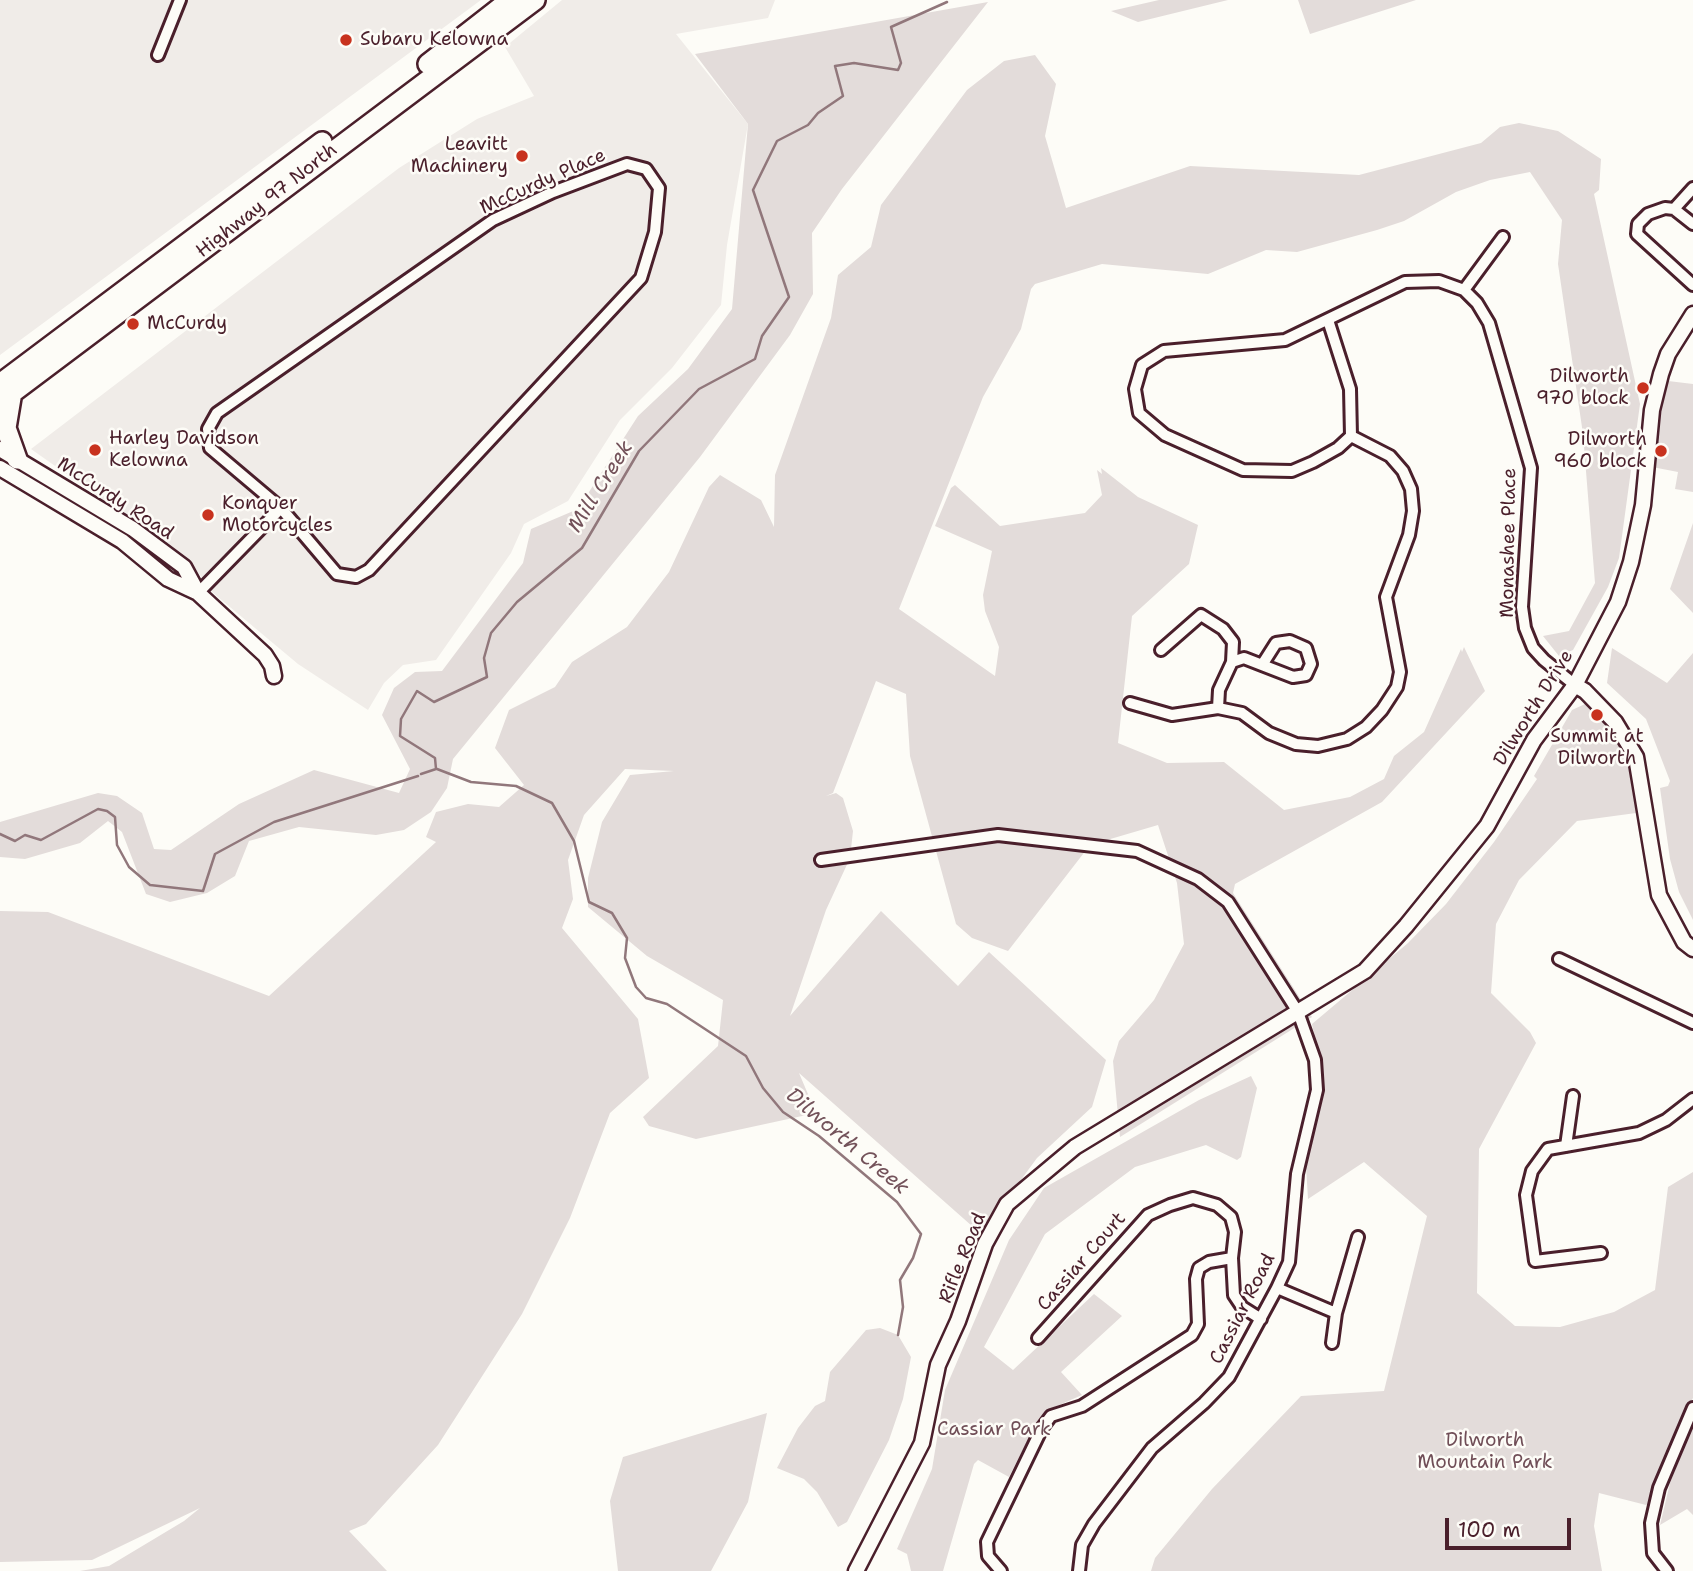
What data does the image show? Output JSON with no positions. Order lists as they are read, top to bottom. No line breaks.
{"streets":{"highway":["Highway 97 North"],"street":["McCurdy Place","McCurdy Road","Monashee Place","Dilworth Drive","Rifle Road","Cassiar Court","Cassiar Road"]},"crossings":[["Monashee Place","Dilworth Drive"],["Dilworth Drive","Rifle Road"],["Dilworth Drive","Cassiar Road"],["Rifle Road","Cassiar Road"]],"water":["Mill Creek","Dilworth Creek"],"parks":["Cassiar Park","Dilworth Mountain Park"],"places":["Subaru Kelowna","Leavitt Machinery","McCurdy","Dilworth 970 block","Harley Davidson Kelowna","Dilworth 960 block","Konquer Motorcycles","Summit at Dilworth"],"scale_bar":"100 m"}
